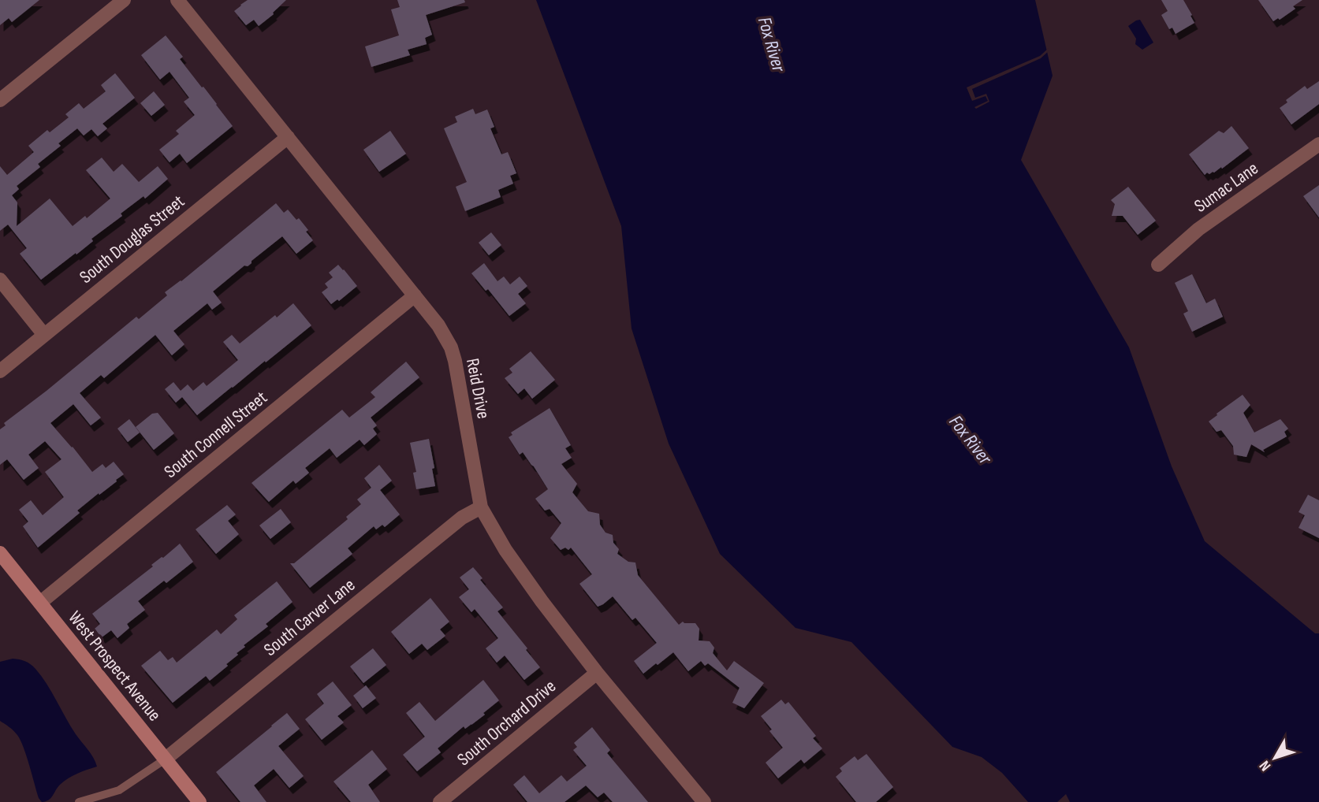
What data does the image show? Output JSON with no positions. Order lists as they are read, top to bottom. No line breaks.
{"streets":{"main road":["West Prospect Avenue"],"street":["Sumac Lane","South Douglas Street","Reid Drive","South Connell Street","South Carver Lane","South Orchard Drive"]},"crossings":[["South Douglas Street","Reid Drive"],["Reid Drive","South Connell Street"],["Reid Drive","South Carver Lane"],["Reid Drive","South Orchard Drive"],["South Connell Street","West Prospect Avenue"],["South Carver Lane","West Prospect Avenue"]],"water":["Fox River"],"north":"bottom left"}
